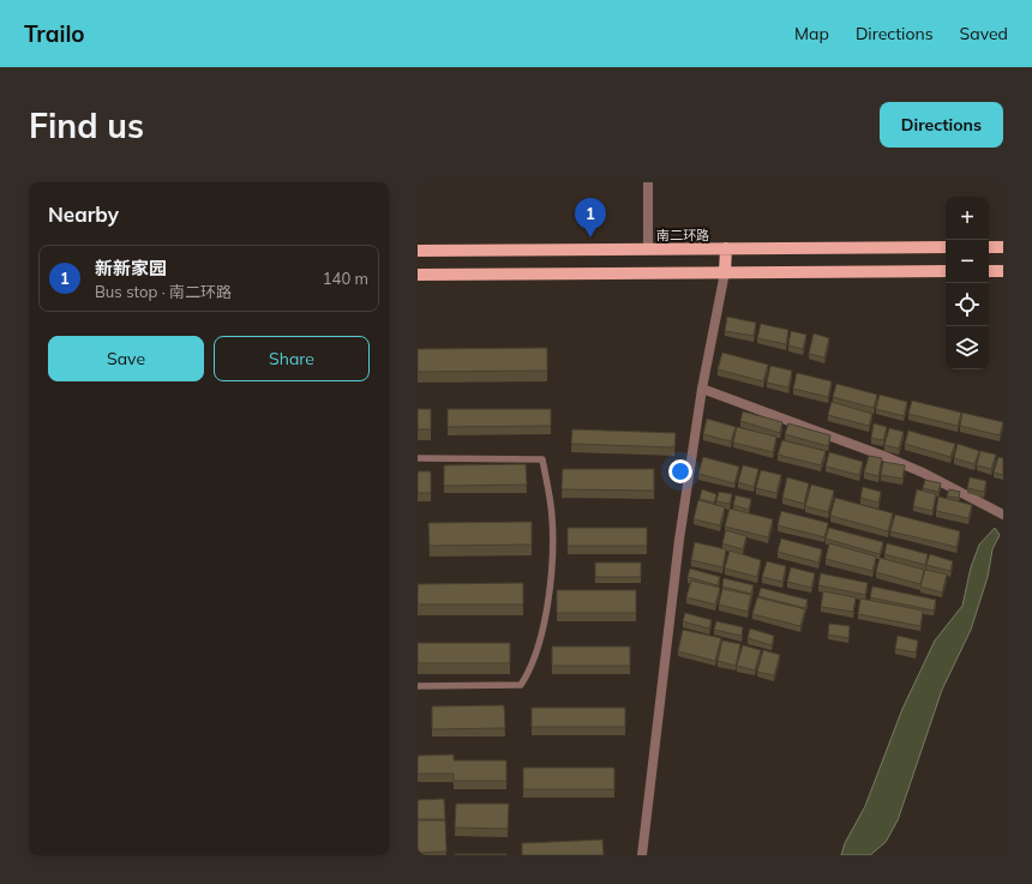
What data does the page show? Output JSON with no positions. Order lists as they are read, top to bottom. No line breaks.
{"streets":{"main road":["南二环路"]},"page":{"header":"Trailo","nav":["Map","Directions","Saved"],"buttons":["Directions",["Save","Share"]],"title":"Find us","heading":"Nearby","map_buttons":["+","−"],"pins":"1","list":[{"mark":"1","name":"新新家园","note":"Bus stop · 南二环路","value":"140 m"}]}}
